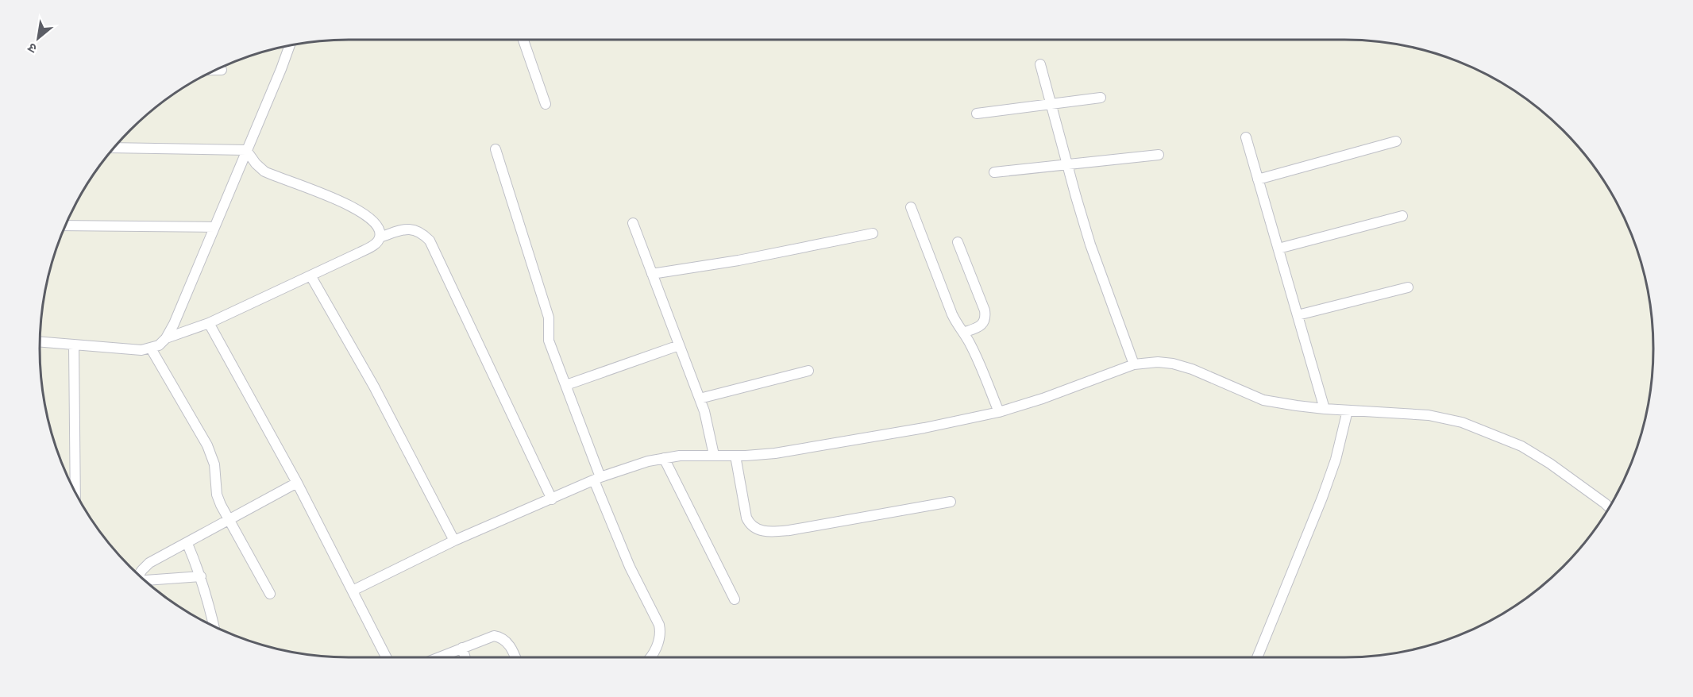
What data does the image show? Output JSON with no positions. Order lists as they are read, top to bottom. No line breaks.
{"north":"bottom left"}
